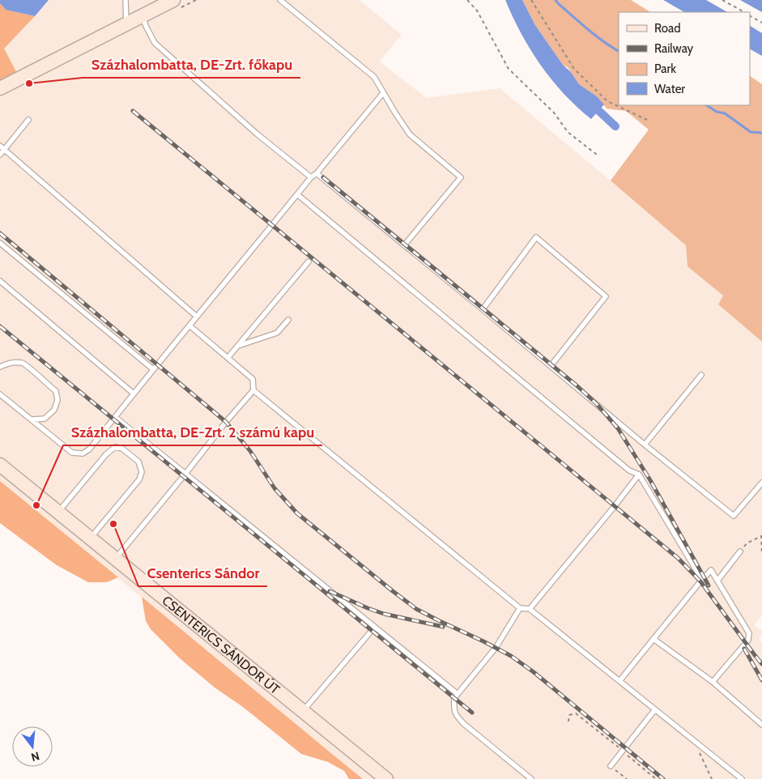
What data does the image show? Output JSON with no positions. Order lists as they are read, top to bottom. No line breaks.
{"streets":{"street":["CSENTERICS SÁNDOR ÚT"]},"places":["Százhalombatta, DE-Zrt. főkapu","Százhalombatta, DE-Zrt. 2 számú kapu","Csenterics Sándor"],"legend":["Road","Railway","Park","Water"],"north":"bottom"}
